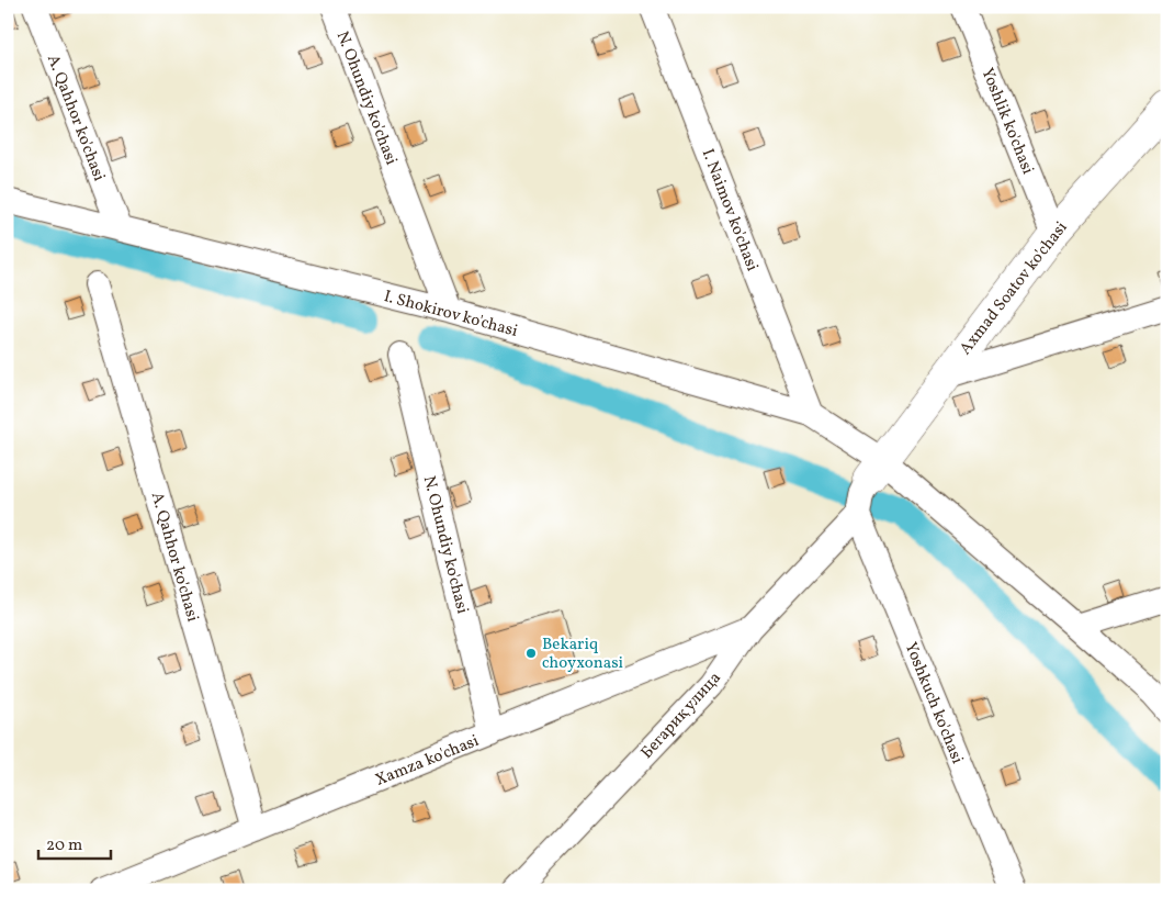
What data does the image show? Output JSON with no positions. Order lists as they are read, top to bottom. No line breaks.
{"streets":{"street":["N. Ohundiy ko'chasi","A. Qahhor ko'chasi","Yoshlik ko'chasi","I. Naimov ko'chasi","Axmad Soatov ko'chasi","I. Shokirov ko'chasi","Yoshkuch ko'chasi","Бегариқ улица","Xamza ko'chasi"]},"crossings":[["N. Ohundiy ko'chasi","I. Shokirov ko'chasi"],["N. Ohundiy ko'chasi","Xamza ko'chasi"],["A. Qahhor ko'chasi","I. Shokirov ko'chasi"],["A. Qahhor ko'chasi","Xamza ko'chasi"],["Yoshlik ko'chasi","Axmad Soatov ko'chasi"],["I. Naimov ko'chasi","I. Shokirov ko'chasi"],["Axmad Soatov ko'chasi","I. Shokirov ko'chasi"],["Axmad Soatov ko'chasi","Yoshkuch ko'chasi"],["Axmad Soatov ko'chasi","Бегариқ улица"],["I. Shokirov ko'chasi","Yoshkuch ko'chasi"],["I. Shokirov ko'chasi","Бегариқ улица"],["Yoshkuch ko'chasi","Бегариқ улица"],["Бегариқ улица","Xamza ko'chasi"]],"places":["Bekariq choyxonasi"],"scale_bar":"20 m"}
